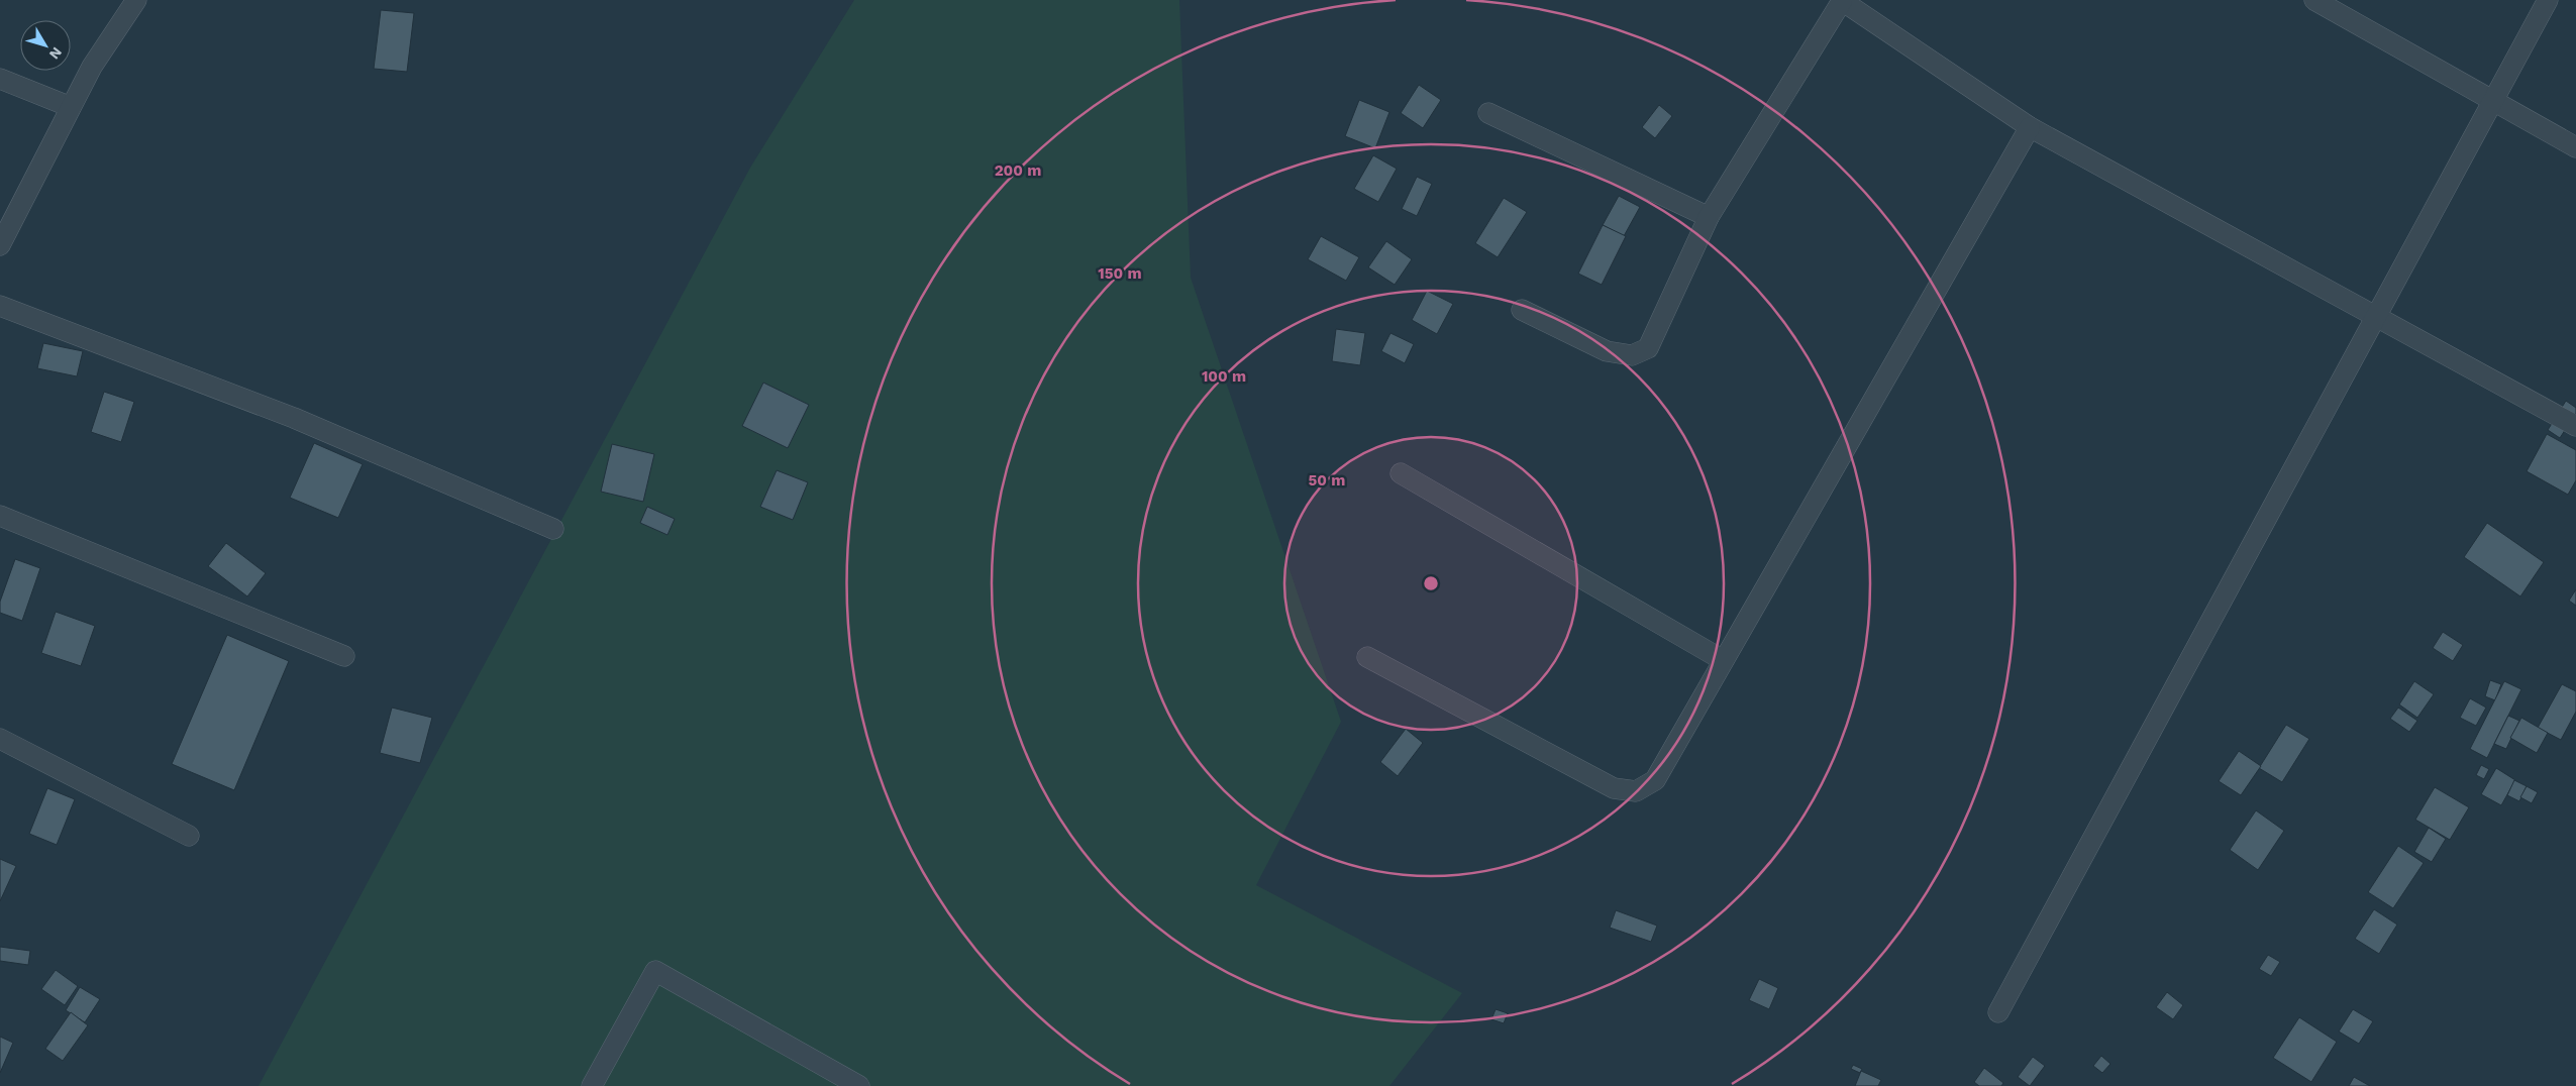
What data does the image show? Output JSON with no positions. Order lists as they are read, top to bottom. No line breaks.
{"north":"bottom right","rings":["200 m","150 m","100 m","50 m"]}
